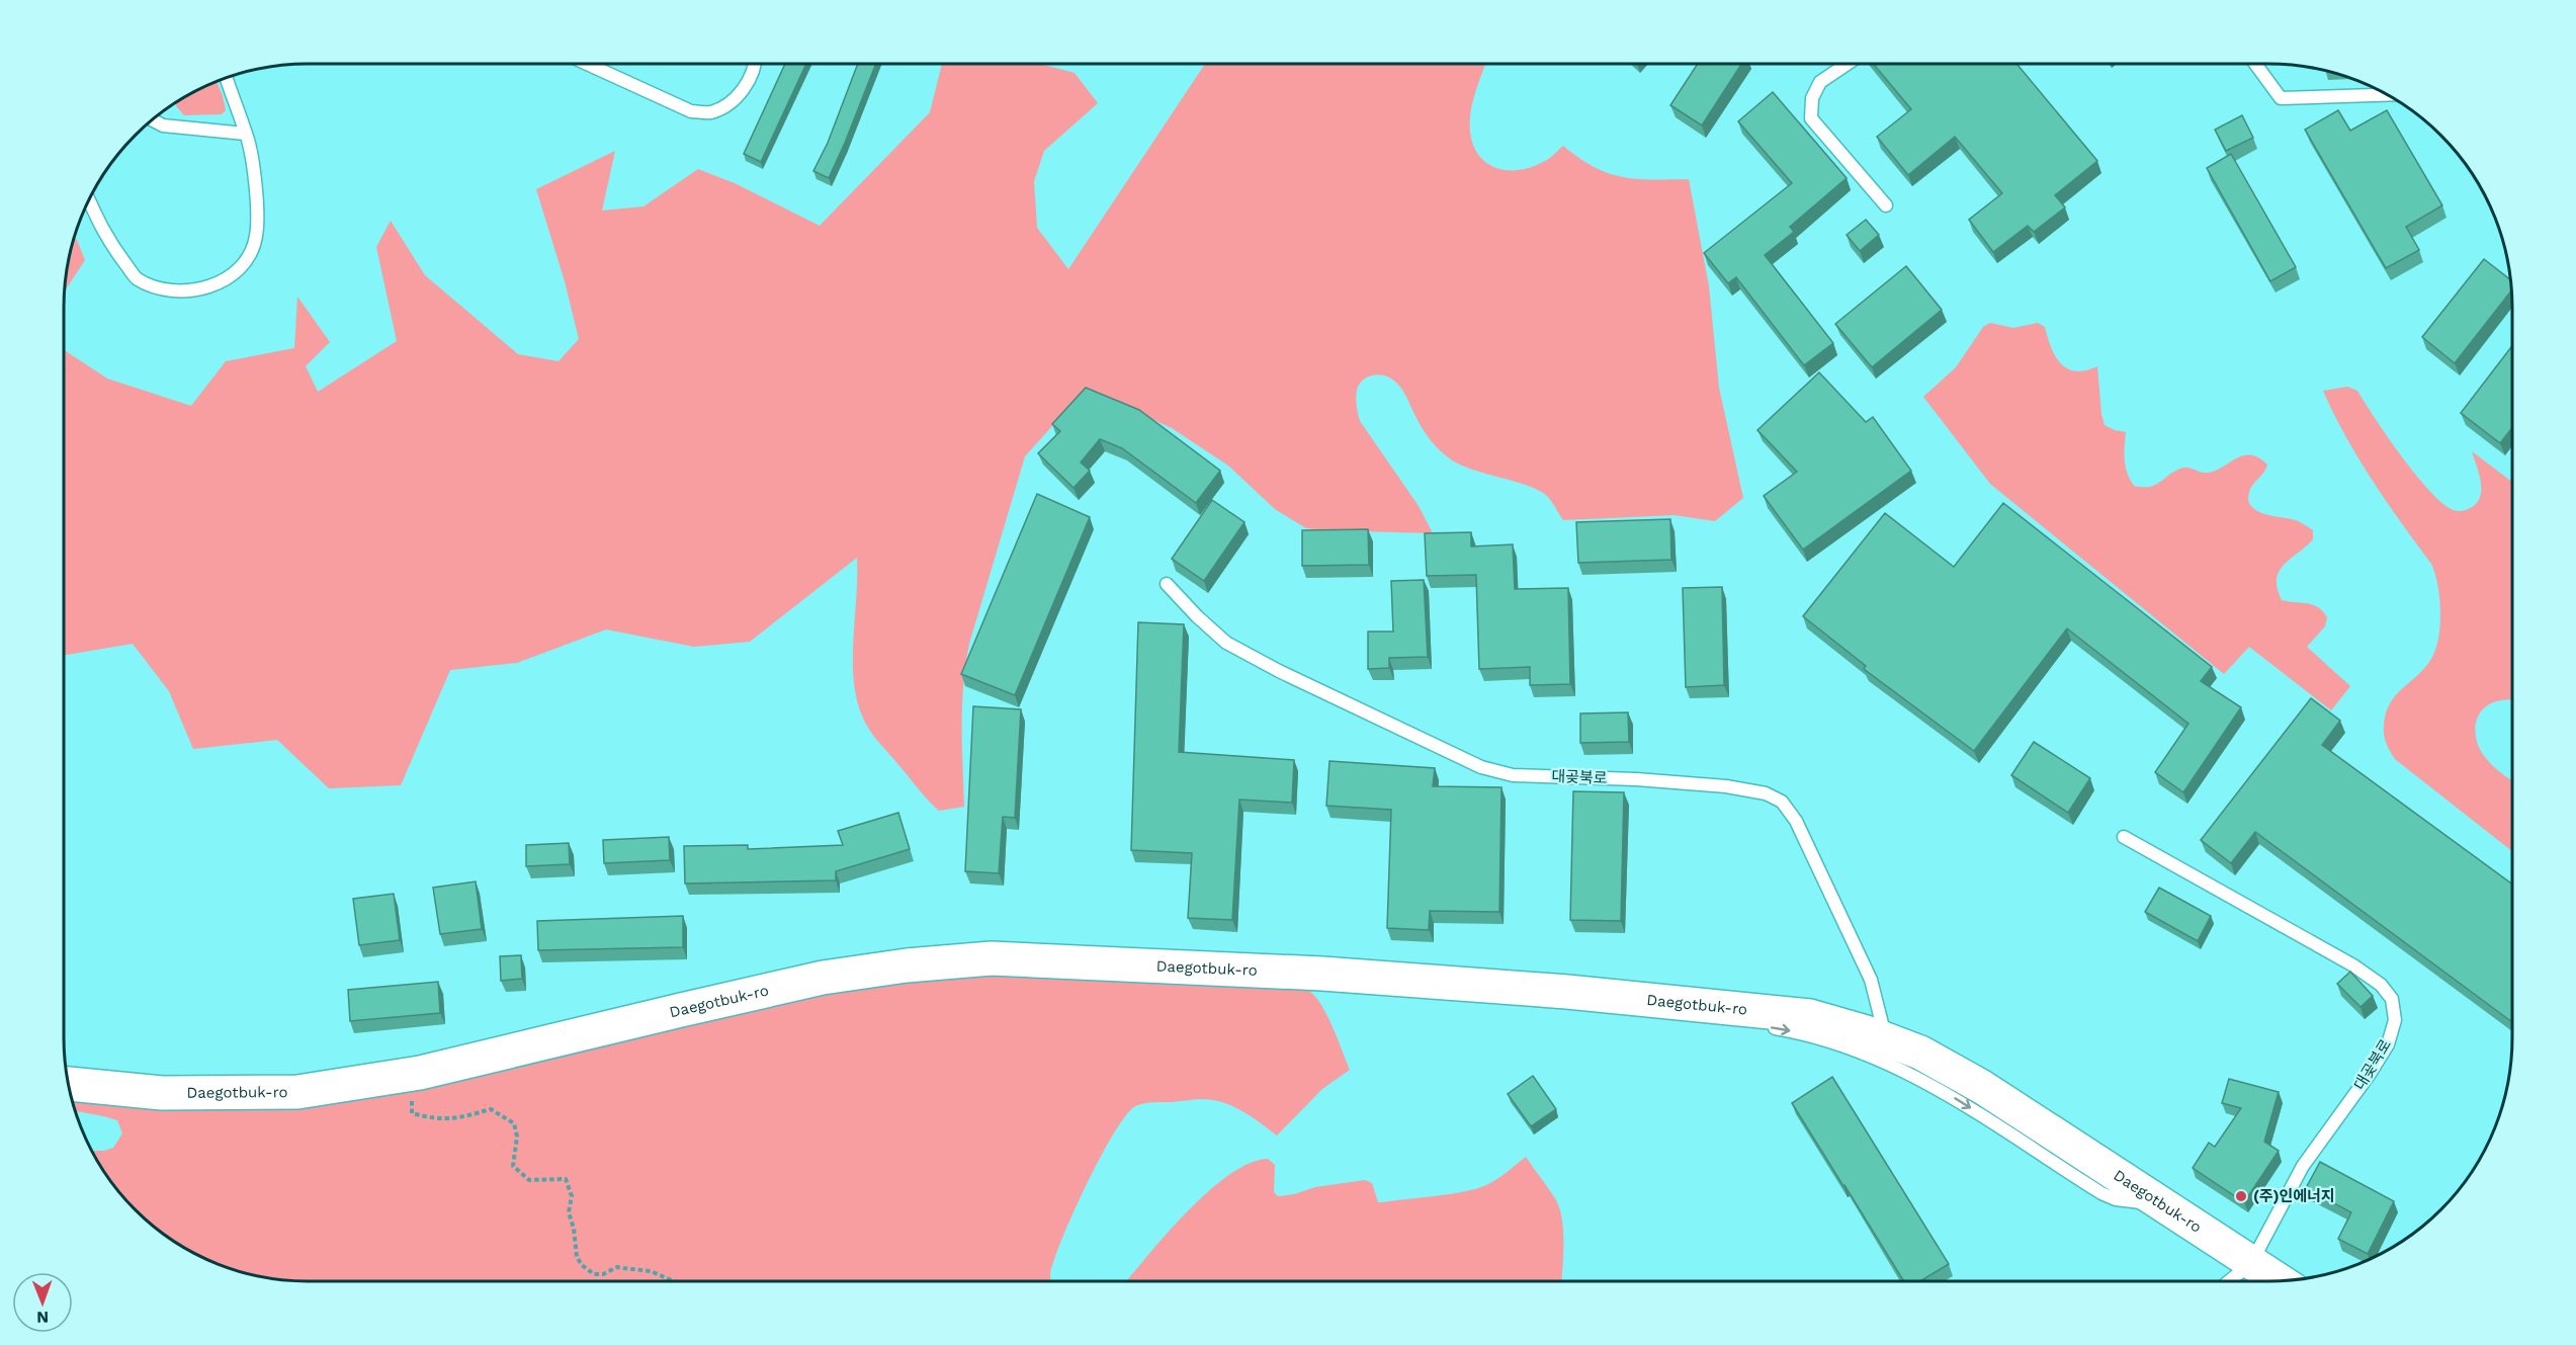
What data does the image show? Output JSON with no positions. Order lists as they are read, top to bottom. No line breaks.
{"streets":{"street":["Daegotbuk-ro"],"lane":["대곶북로"]},"crossings":[["대곶북로","Daegotbuk-ro"]],"places":["(주)인에너지"],"north":"bottom"}
